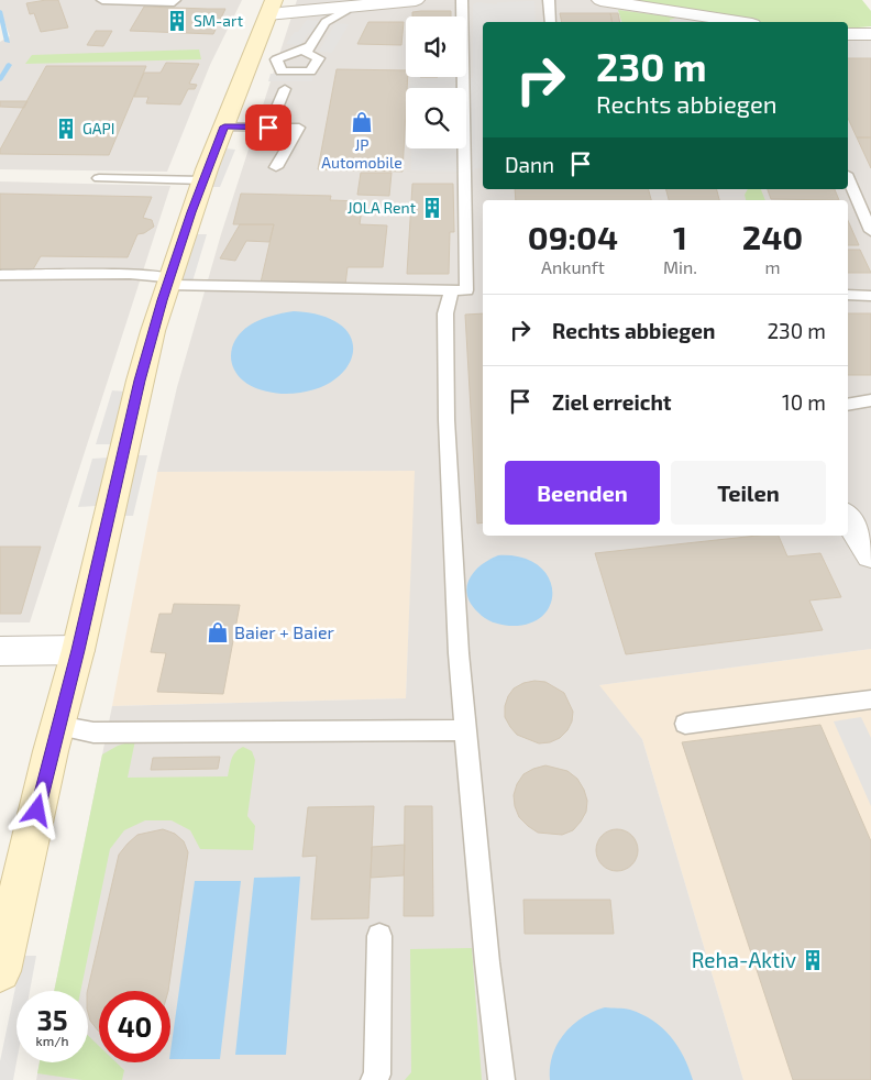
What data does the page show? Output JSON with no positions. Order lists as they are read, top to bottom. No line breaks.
{"places":{"building":["SM-art","GAPI","JOLA Rent","Reha-Aktiv"],"shop":["JP Automobile","Baier + Baier"]},"page":{"turn":["230 m","Rechts abbiegen"],"then":"Dann","eta":["09:04","Ankunft","1","Min.","240","m"],"list":[{"name":"Rechts abbiegen","value":"230 m"},{"name":"Ziel erreicht","value":"10 m"}],"buttons":["Beenden","Teilen"],"speed":"35 km/h","limit":"40"}}
